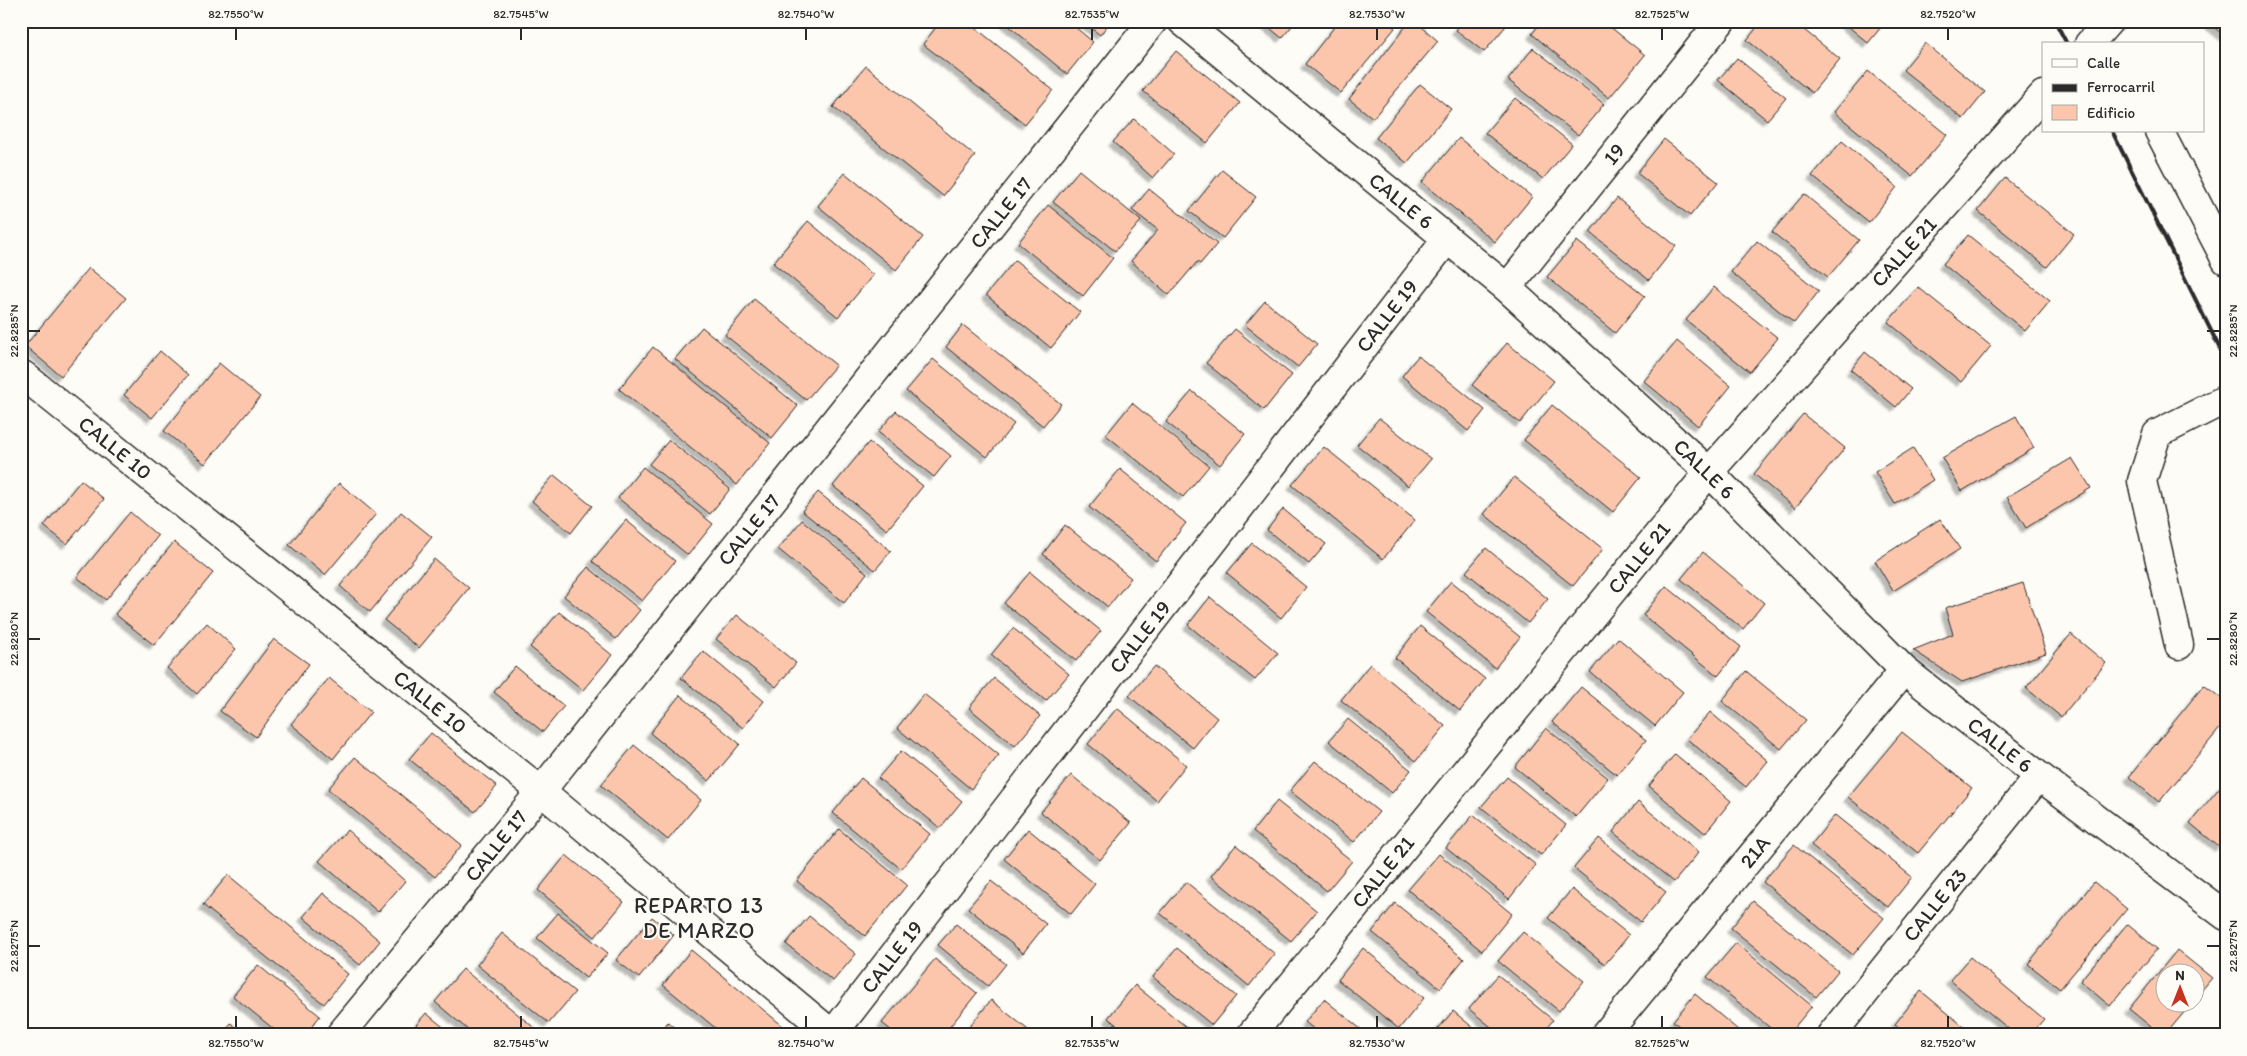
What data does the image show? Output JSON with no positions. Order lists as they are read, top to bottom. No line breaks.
{"streets":{"street":["19","CALLE 6","CALLE 17","CALLE 21","CALLE 19","CALLE 10","21A","CALLE 23"]},"crossings":[["19","CALLE 6"],["CALLE 6","CALLE 21"],["CALLE 6","CALLE 19"],["CALLE 6","21A"],["CALLE 6","CALLE 23"],["CALLE 17","CALLE 10"],["CALLE 19","CALLE 10"]],"districts":["REPARTO 13 DE MARZO"],"legend":["Calle","Ferrocarril","Edificio"],"north":"top","coordinates":["82.7550°W","82.7545°W","82.7540°W","82.7535°W","82.7530°W","82.7525°W","82.7520°W","22.8285°N","22.8280°N","22.8275°N"]}
